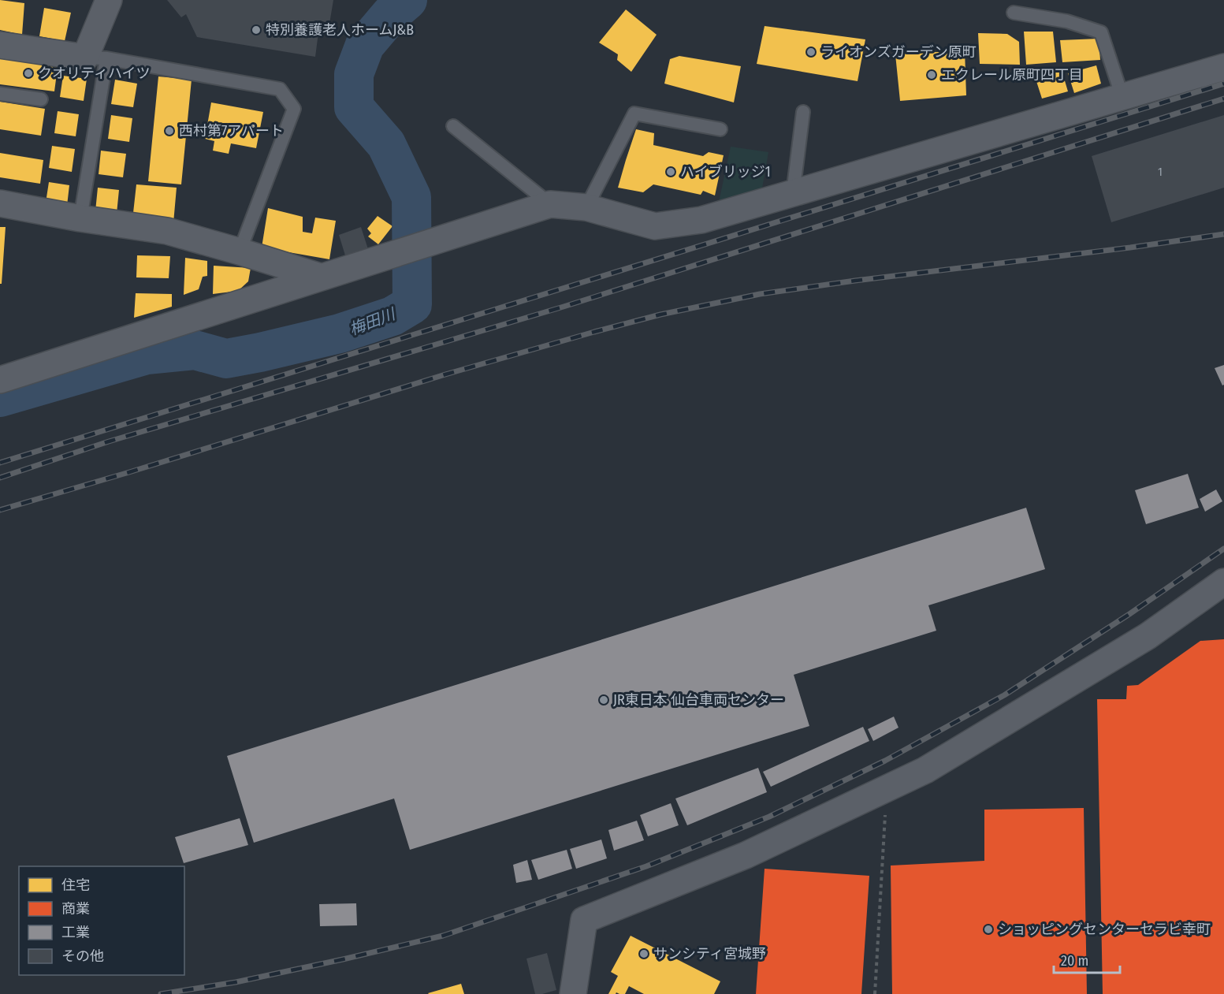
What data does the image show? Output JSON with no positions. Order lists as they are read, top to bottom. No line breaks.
{"water":["梅田川"],"places":["特別養護老人ホームJ&B","ライオンズガーデン原町","クオリティハイツ","エクレール原町四丁目","西村第7アパート","ハイブリッジ1","JR東日本 仙台車両センター","ショッピングセンターセラビ幸町","サンシティ宮城野"],"house_numbers":["1"],"legend":["住宅","商業","工業","その他"],"scale_bar":"20 m"}
